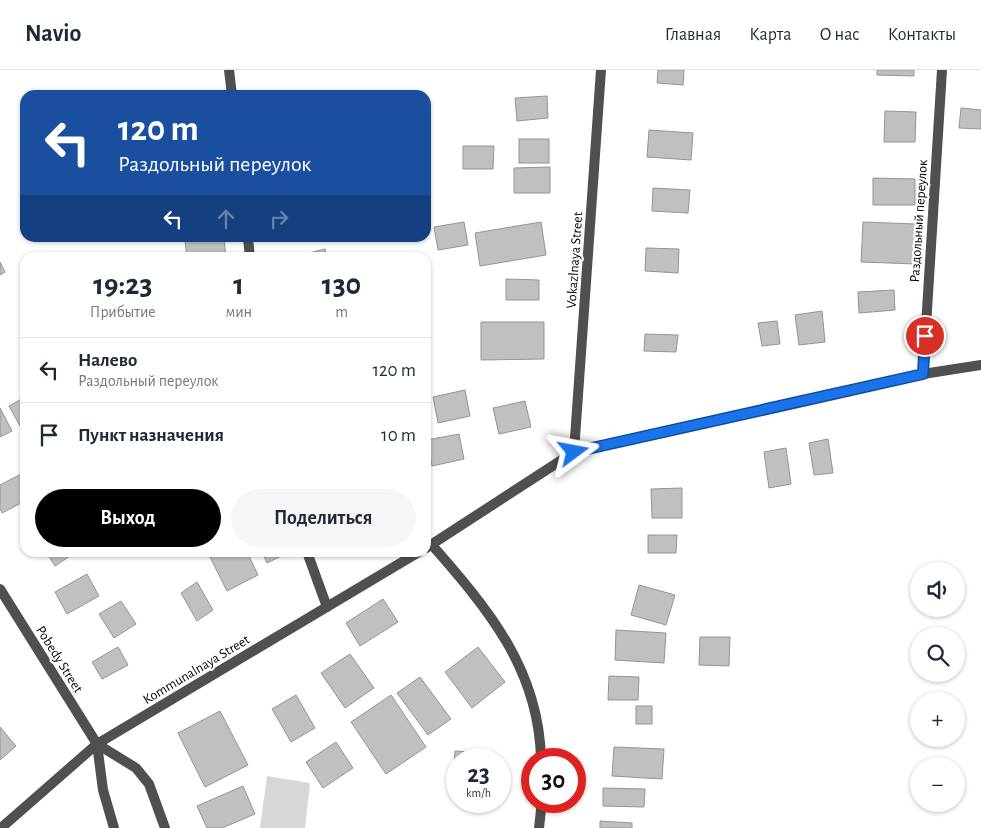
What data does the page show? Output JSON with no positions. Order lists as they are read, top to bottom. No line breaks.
{"streets":{"street":["Раздольный переулок","Vokazlnaya Street","Pobedy Street","Kommunalnaya Street"]},"crossings":[["Pobedy Street","Kommunalnaya Street"]],"page":{"header":"Navio","nav":["Главная","Карта","О нас","Контакты"],"turn":["120 m","Раздольный переулок"],"eta":["19:23","Прибытие","1","мин","130","m"],"list":[{"name":"Налево","note":"Раздольный переулок","value":"120 m"},{"name":"Пункт назначения","value":"10 m"}],"buttons":["Выход","Поделиться"],"map_buttons":["+","−"],"speed":"23 km/h","limit":"30"}}
